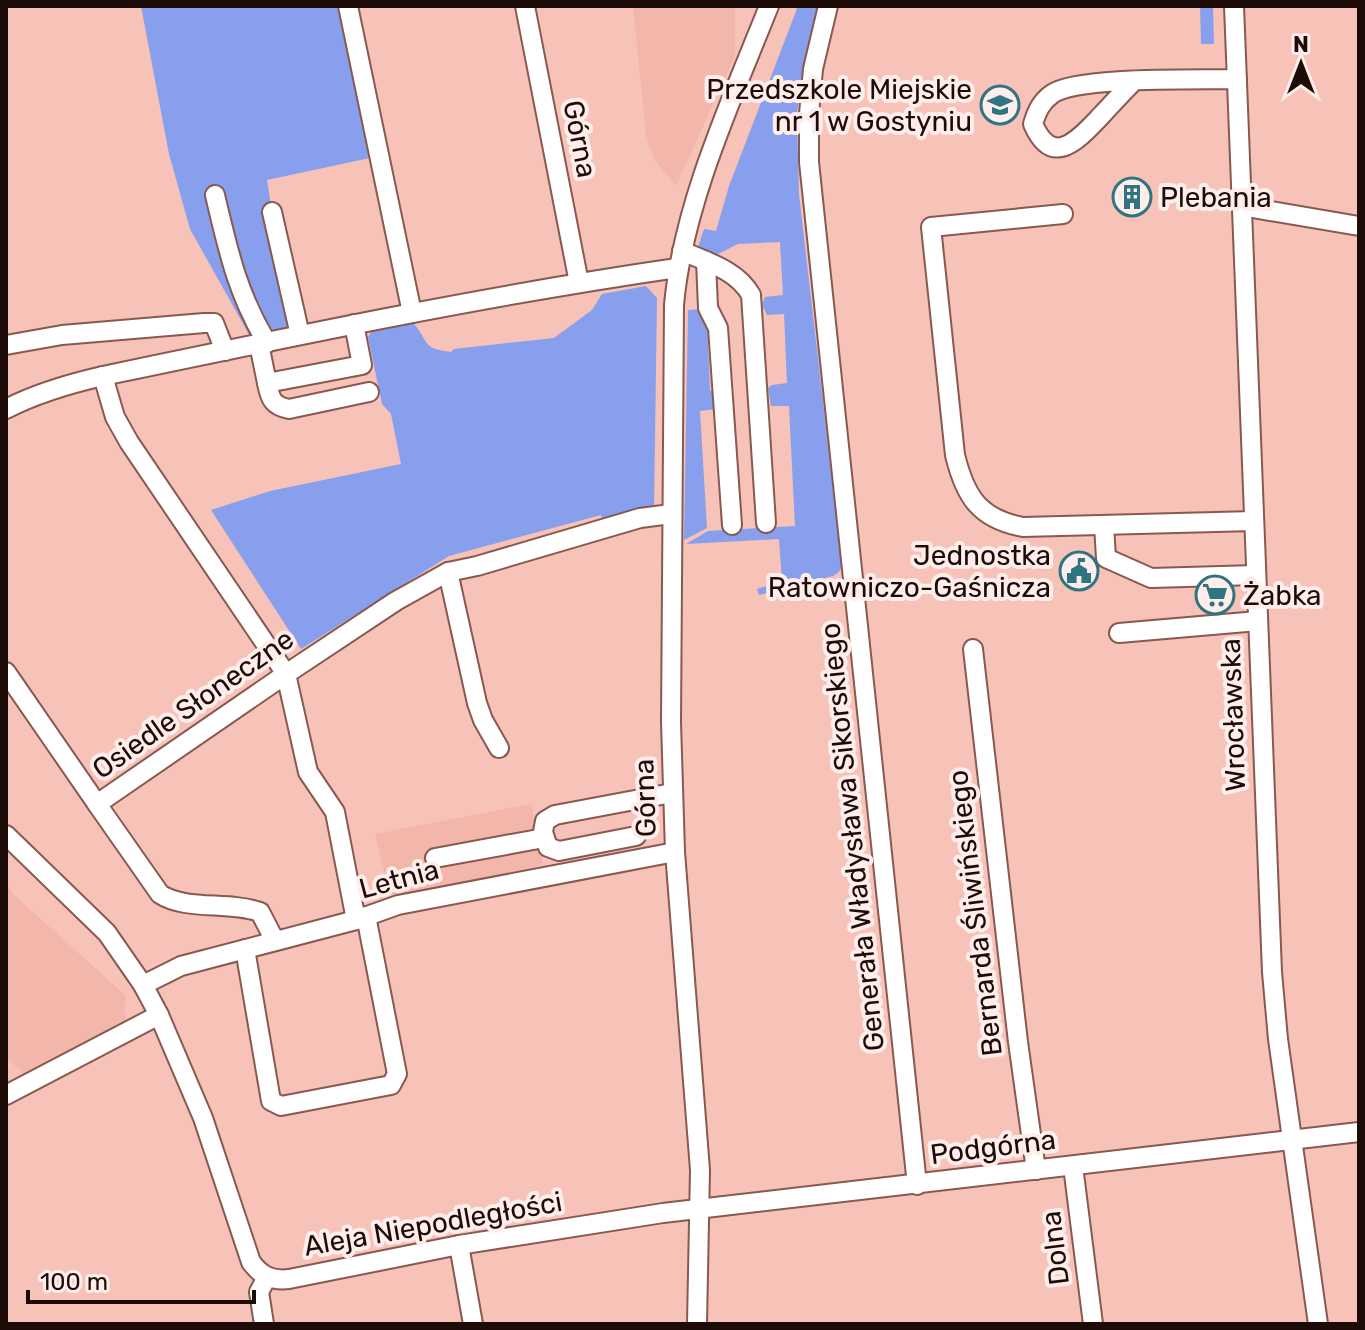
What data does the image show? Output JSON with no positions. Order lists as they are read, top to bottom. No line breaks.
{"streets":{"street":["Górna","Osiedle Słoneczne","Wrocławska","Generała Władysława Sikorskiego","Letnia","Bernarda Śliwińskiego","Podgórna","Aleja Niepodległości","Dolna"]},"crossings":[["Górna","Osiedle Słoneczne"],["Górna","Letnia"],["Górna","Podgórna"],["Górna","Aleja Niepodległości"],["Osiedle Słoneczne","Letnia"],["Wrocławska","Podgórna"],["Generała Władysława Sikorskiego","Podgórna"],["Bernarda Śliwińskiego","Podgórna"],["Podgórna","Aleja Niepodległości"],["Podgórna","Dolna"]],"places":{"school or university":["Przedszkole Miejskie nr 1 w Gostyniu"],"building":["Plebania"],"public building":["Jednostka Ratowniczo-Gaśnicza"],"supermarket":["Żabka"]},"scale_bar":"100 m","north":"top"}
